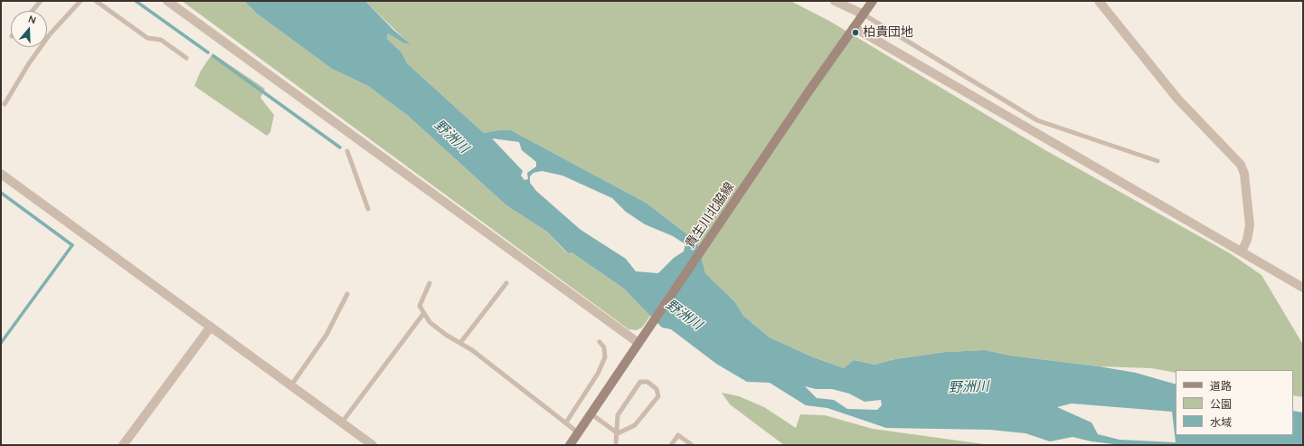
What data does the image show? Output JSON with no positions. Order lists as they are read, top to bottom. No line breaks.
{"streets":{"main road":["貴生川北脇線"]},"water":["野洲川"],"places":["柏貴団地"],"legend":["道路","公園","水域"],"north":"top"}
